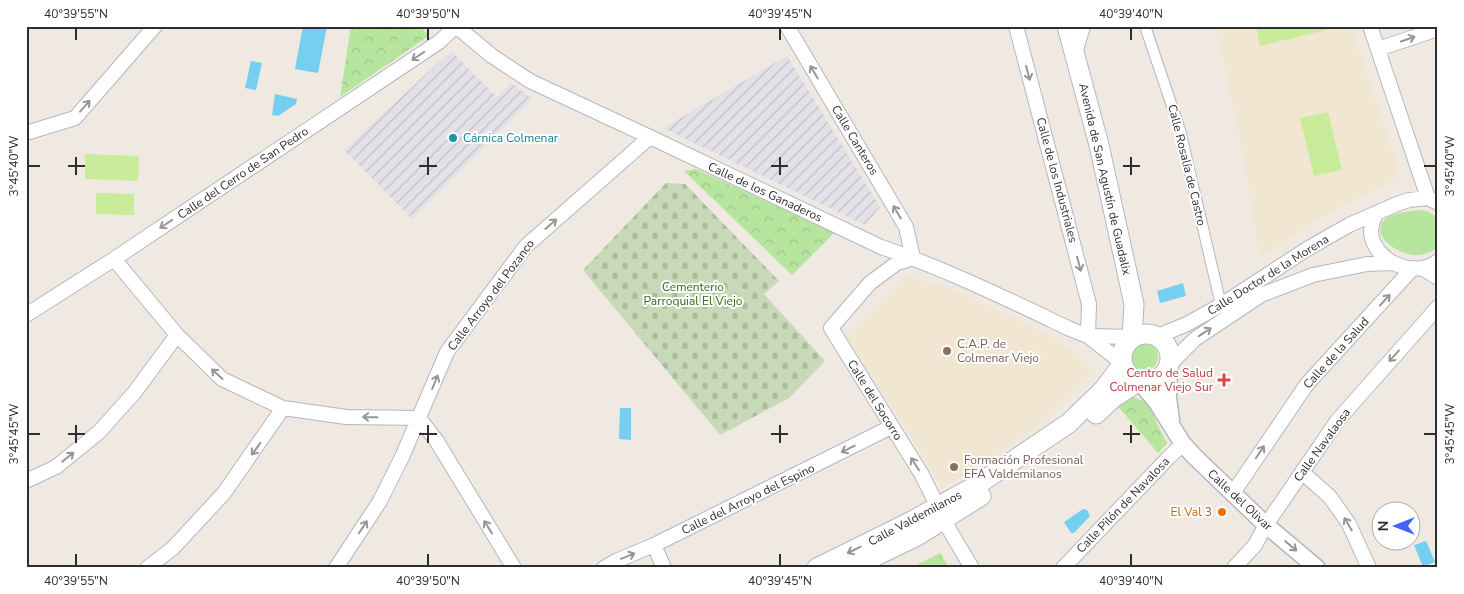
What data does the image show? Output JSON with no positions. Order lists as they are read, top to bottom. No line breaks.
{"streets":{"main road":["Avenida de San Agustín de Guadalix","Calle Valdemilanos"],"street":["Calle Canteros","Calle Rosalía de Castro","Calle del Cerro de San Pedro","Calle de los Industriales","Calle de los Ganaderos","Calle Doctor de la Morena","Calle Arroyo del Pozanco","Calle de la Salud","Calle del Socorro","Calle Navalaosa","Calle del Arroyo del Espino","Calle del Olivar","Calle Pilón de Navalosa"]},"crossings":[["Calle Canteros","Calle de los Ganaderos"],["Calle Canteros","Calle del Socorro"],["Calle Rosalía de Castro","Calle Doctor de la Morena"],["Calle del Cerro de San Pedro","Calle de los Ganaderos"],["Avenida de San Agustín de Guadalix","Calle de los Ganaderos"],["Avenida de San Agustín de Guadalix","Calle Doctor de la Morena"],["Avenida de San Agustín de Guadalix","Calle del Olivar"],["Avenida de San Agustín de Guadalix","Calle Valdemilanos"],["Calle de los Industriales","Calle de los Ganaderos"],["Calle de los Ganaderos","Calle Doctor de la Morena"],["Calle de los Ganaderos","Calle Arroyo del Pozanco"],["Calle de los Ganaderos","Calle del Socorro"],["Calle de los Ganaderos","Calle del Olivar"],["Calle de los Ganaderos","Calle Valdemilanos"],["Calle Doctor de la Morena","Calle de la Salud"],["Calle Doctor de la Morena","Calle del Olivar"],["Calle Doctor de la Morena","Calle Valdemilanos"],["Calle de la Salud","Calle del Olivar"],["Calle del Socorro","Calle del Arroyo del Espino"],["Calle del Socorro","Calle Valdemilanos"],["Calle Navalaosa","Calle del Olivar"],["Calle del Olivar","Calle Pilón de Navalosa"],["Calle del Olivar","Calle Valdemilanos"]],"one_way":["Calle Canteros","Calle del Cerro de San Pedro","Calle de los Industriales","Calle Arroyo del Pozanco","Calle de la Salud","Calle Navalaosa"],"parks":["Cementerio Parroquial El Viejo"],"places":{"other":["Cárnica Colmenar","C.A.P. de Colmenar Viejo","Formación Profesional EFA Valdemilanos","El Val 3"],"health":["Centro de Salud Colmenar Viejo Sur"]},"north":"left","coordinates":["40°39'55\"N","40°39'50\"N","40°39'45\"N","40°39'40\"N","3°45'40\"W","3°45'45\"W"]}
